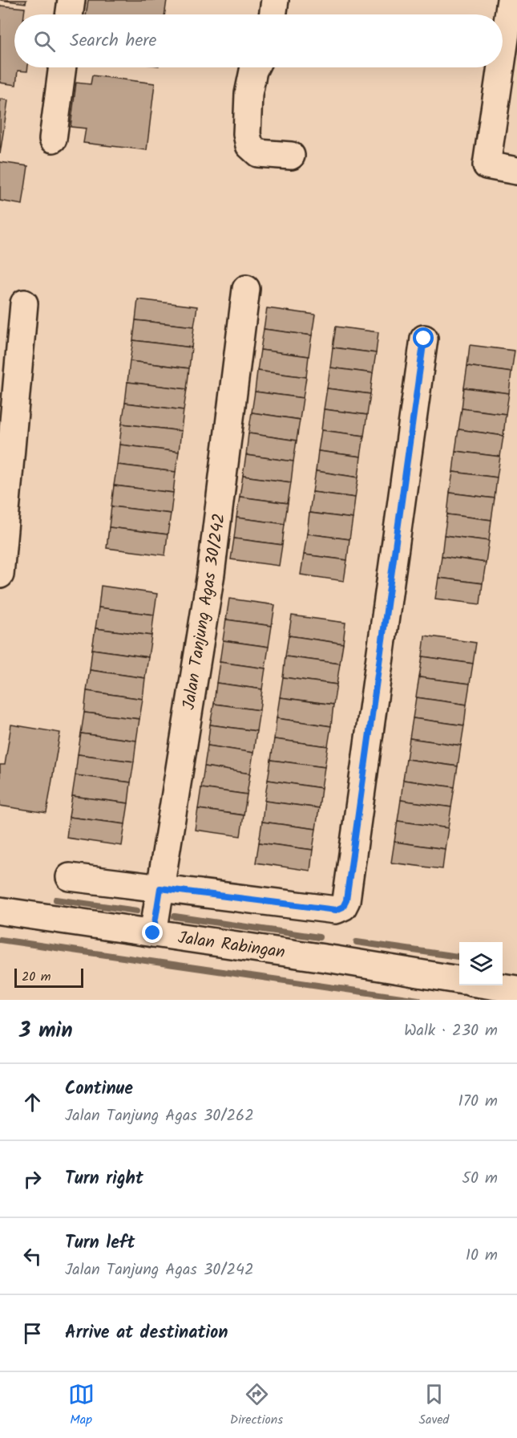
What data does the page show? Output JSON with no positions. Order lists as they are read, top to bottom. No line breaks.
{"streets":{"street":["Jalan Tanjung Agas 30/242","Jalan Rabingan"]},"crossings":[["Jalan Tanjung Agas 30/242","Jalan Rabingan"]],"scale_bar":"20 m","page":{"search":"Search here","scale":"20 m","heading":["3 min","Walk · 230 m"],"list":[["Continue","Jalan Tanjung Agas 30/262","170 m"],["Turn right","50 m"],["Turn left","Jalan Tanjung Agas 30/242","10 m"],"Arrive at destination"],"nav":["Map","Directions","Saved"]}}
